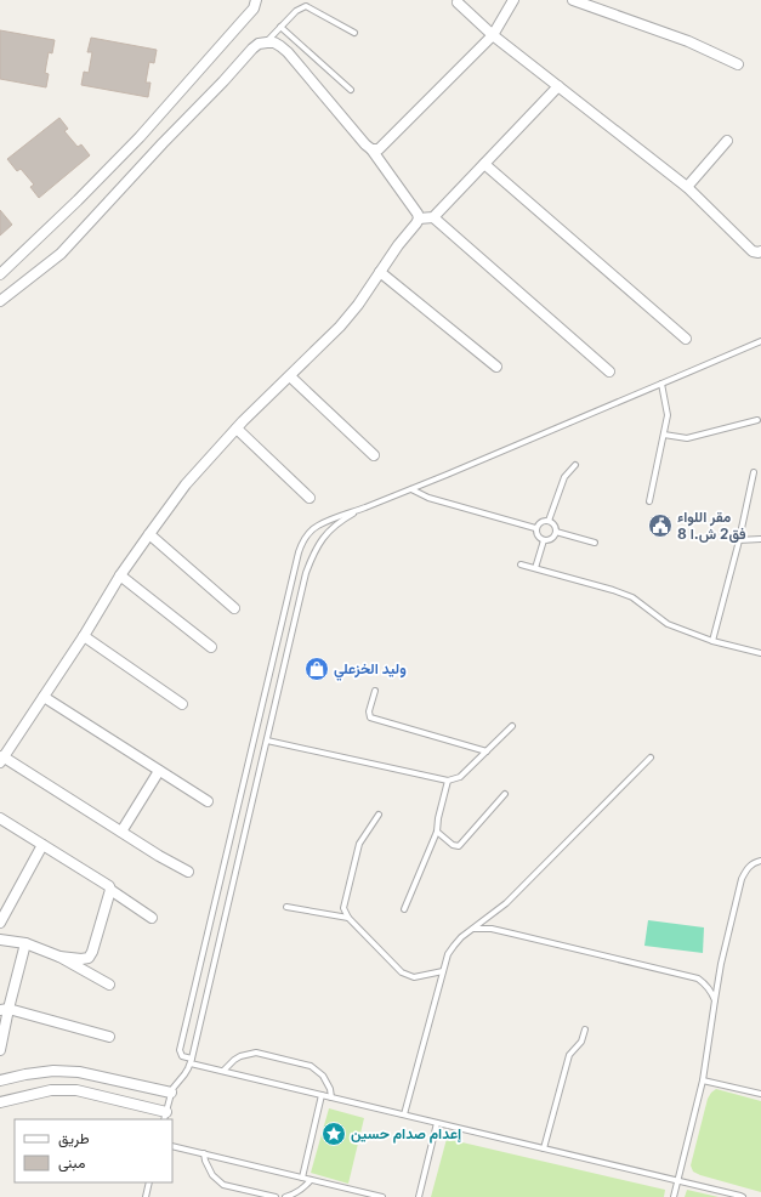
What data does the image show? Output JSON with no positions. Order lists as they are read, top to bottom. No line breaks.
{"places":{"public building":["مقر اللواء 8 فق2 ش.ا"],"shop":["وليد الخزعلي"],"place":["إعدام صدام حسين"]},"legend":["طريق","مبنى"]}
